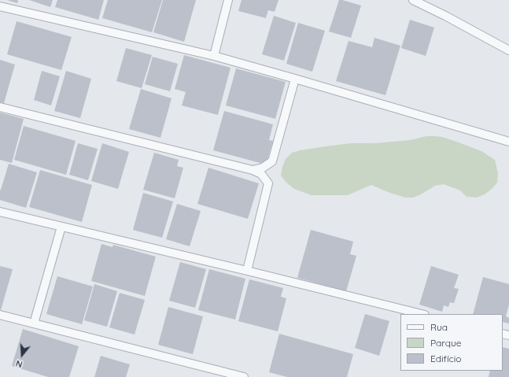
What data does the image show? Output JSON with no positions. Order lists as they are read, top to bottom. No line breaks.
{"legend":["Rua","Parque","Edifício"],"north":"bottom"}
